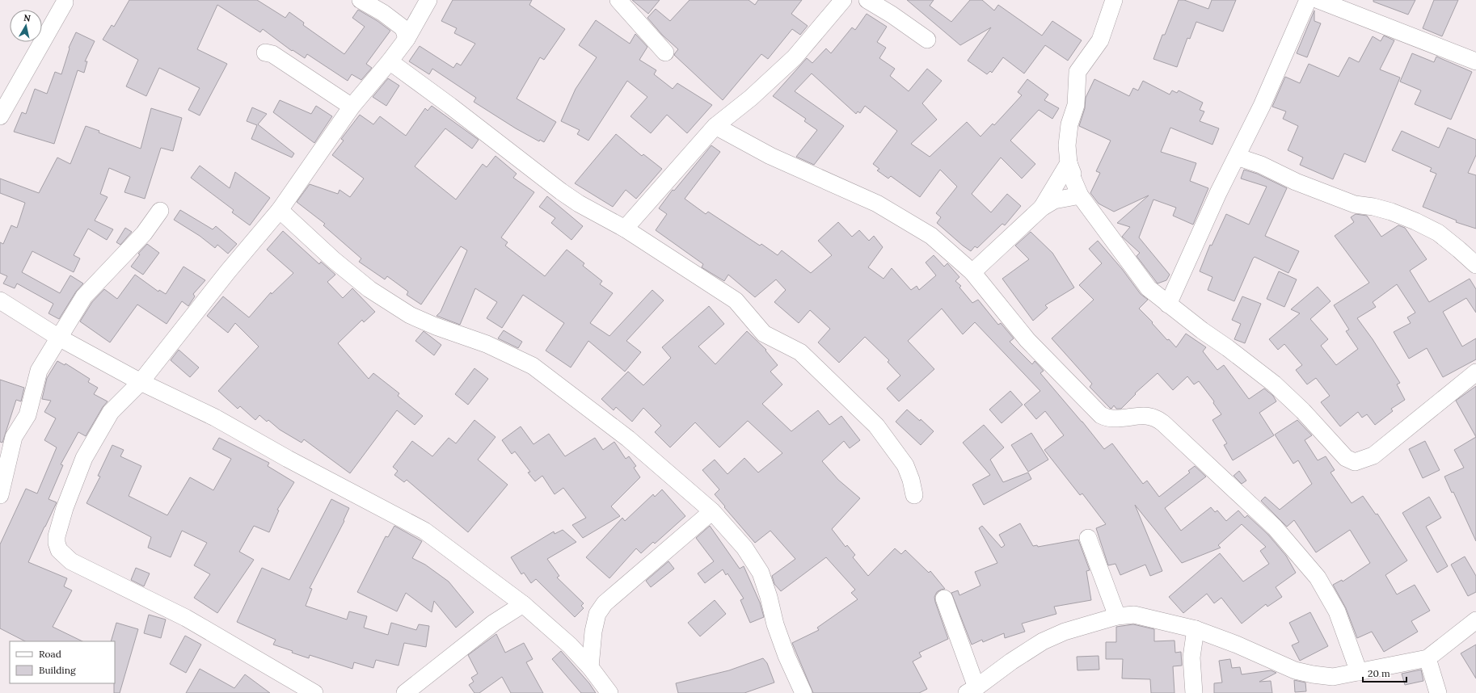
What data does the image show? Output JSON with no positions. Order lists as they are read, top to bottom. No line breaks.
{"legend":["Road","Building"],"scale_bar":"20 m","north":"top"}
